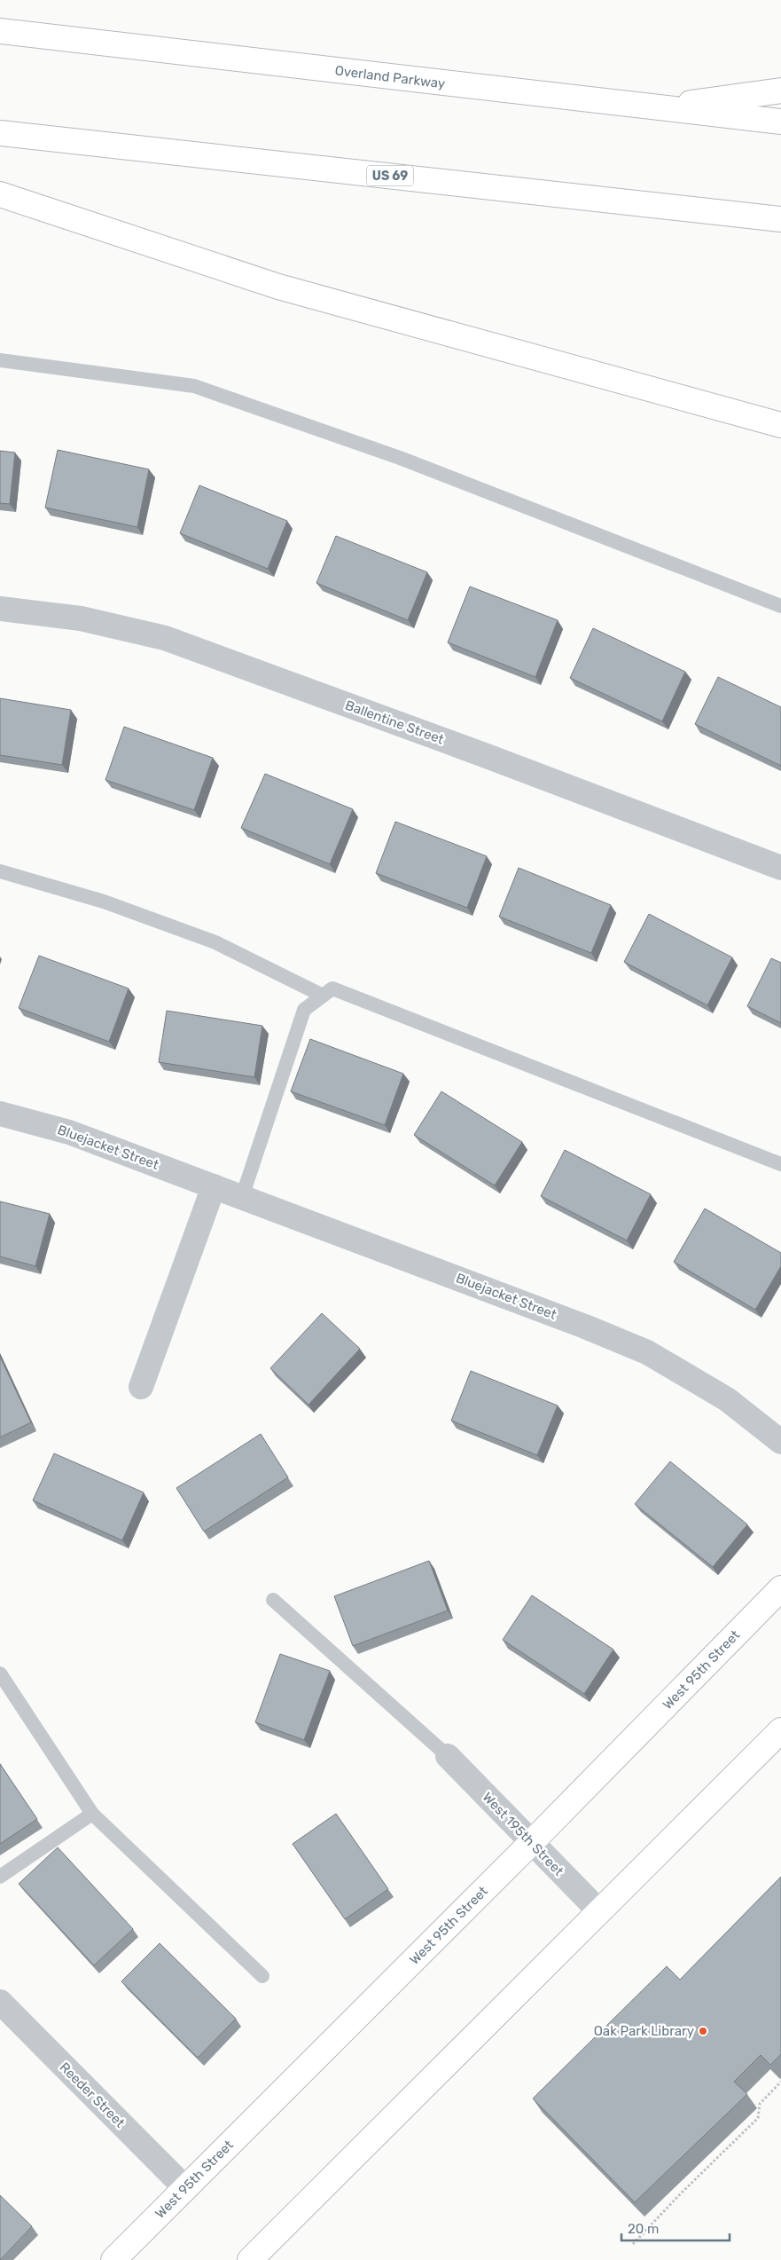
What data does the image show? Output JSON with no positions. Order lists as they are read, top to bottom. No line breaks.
{"streets":{"main road":["Overland Parkway","US 69","West 95th Street"],"street":["Ballentine Street","Bluejacket Street","West 195th Street","Reeder Street"]},"crossings":[["West 95th Street","West 195th Street"],["West 95th Street","Reeder Street"]],"places":["Oak Park Library"],"scale_bar":"20 m"}
